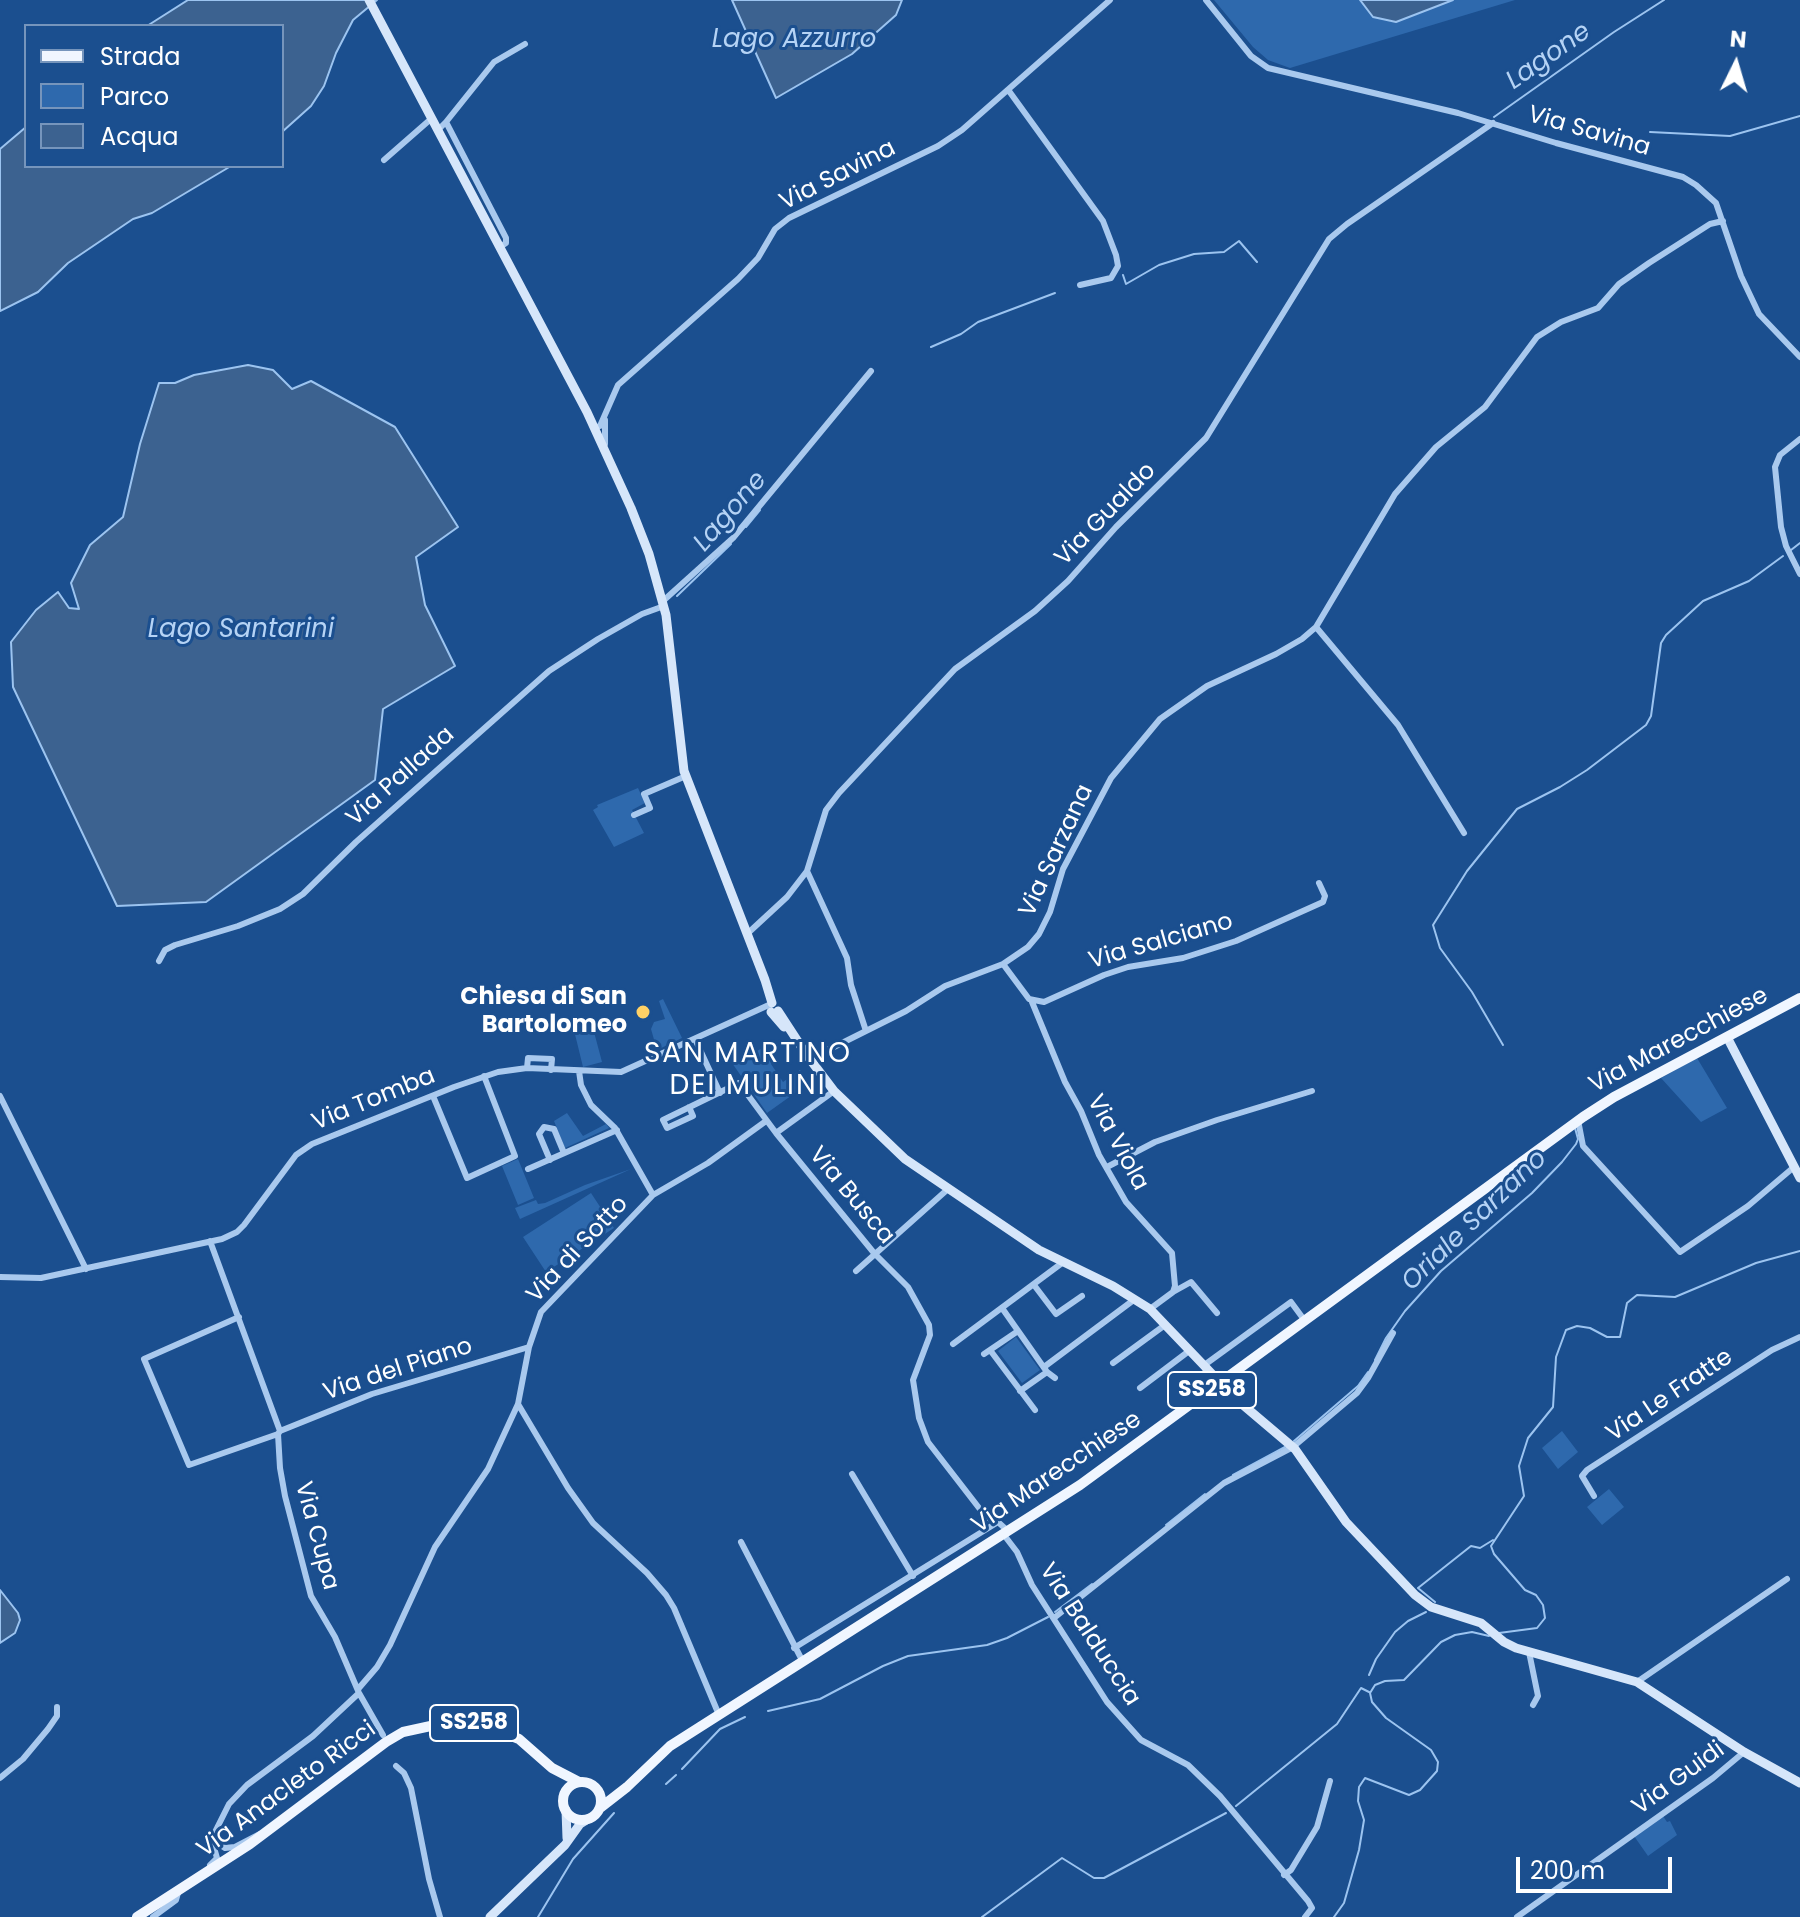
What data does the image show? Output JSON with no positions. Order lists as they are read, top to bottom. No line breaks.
{"streets":{"main road":["Via Marecchiese","SS258","Via Anacleto Ricci"],"street":["Via Savina","Via Gualdo","Via Pallada","Via Sarzana","Via Salciano","Via Tomba","Via Viola","Via Busca","Via di Sotto","Via del Piano","Via Le Fratte","Via Cupa","Via Balduccia","Via Guidi"]},"crossings":[["Via Savina","Via Gualdo"],["Via Savina","Via Sarzana"],["Via Salciano","Via Viola"],["Via Marecchiese","Via Busca"],["Via Marecchiese","SS258"],["Via Marecchiese","Via Balduccia"],["Via Marecchiese","Via Anacleto Ricci"],["Via Tomba","Via Cupa"],["Via Busca","Via Balduccia"],["Via di Sotto","Via del Piano"],["Via di Sotto","Via Cupa"],["Via del Piano","Via Cupa"],["SS258","Via Anacleto Ricci"]],"districts":["SAN MARTINO DEI MULINI"],"water":["Lago Azzurro","Lagone","Lago Santarini","Oriale Sarzano"],"places":["Chiesa di San Bartolomeo"],"legend":["Strada","Parco","Acqua"],"scale_bar":"200 m","north":"top"}
